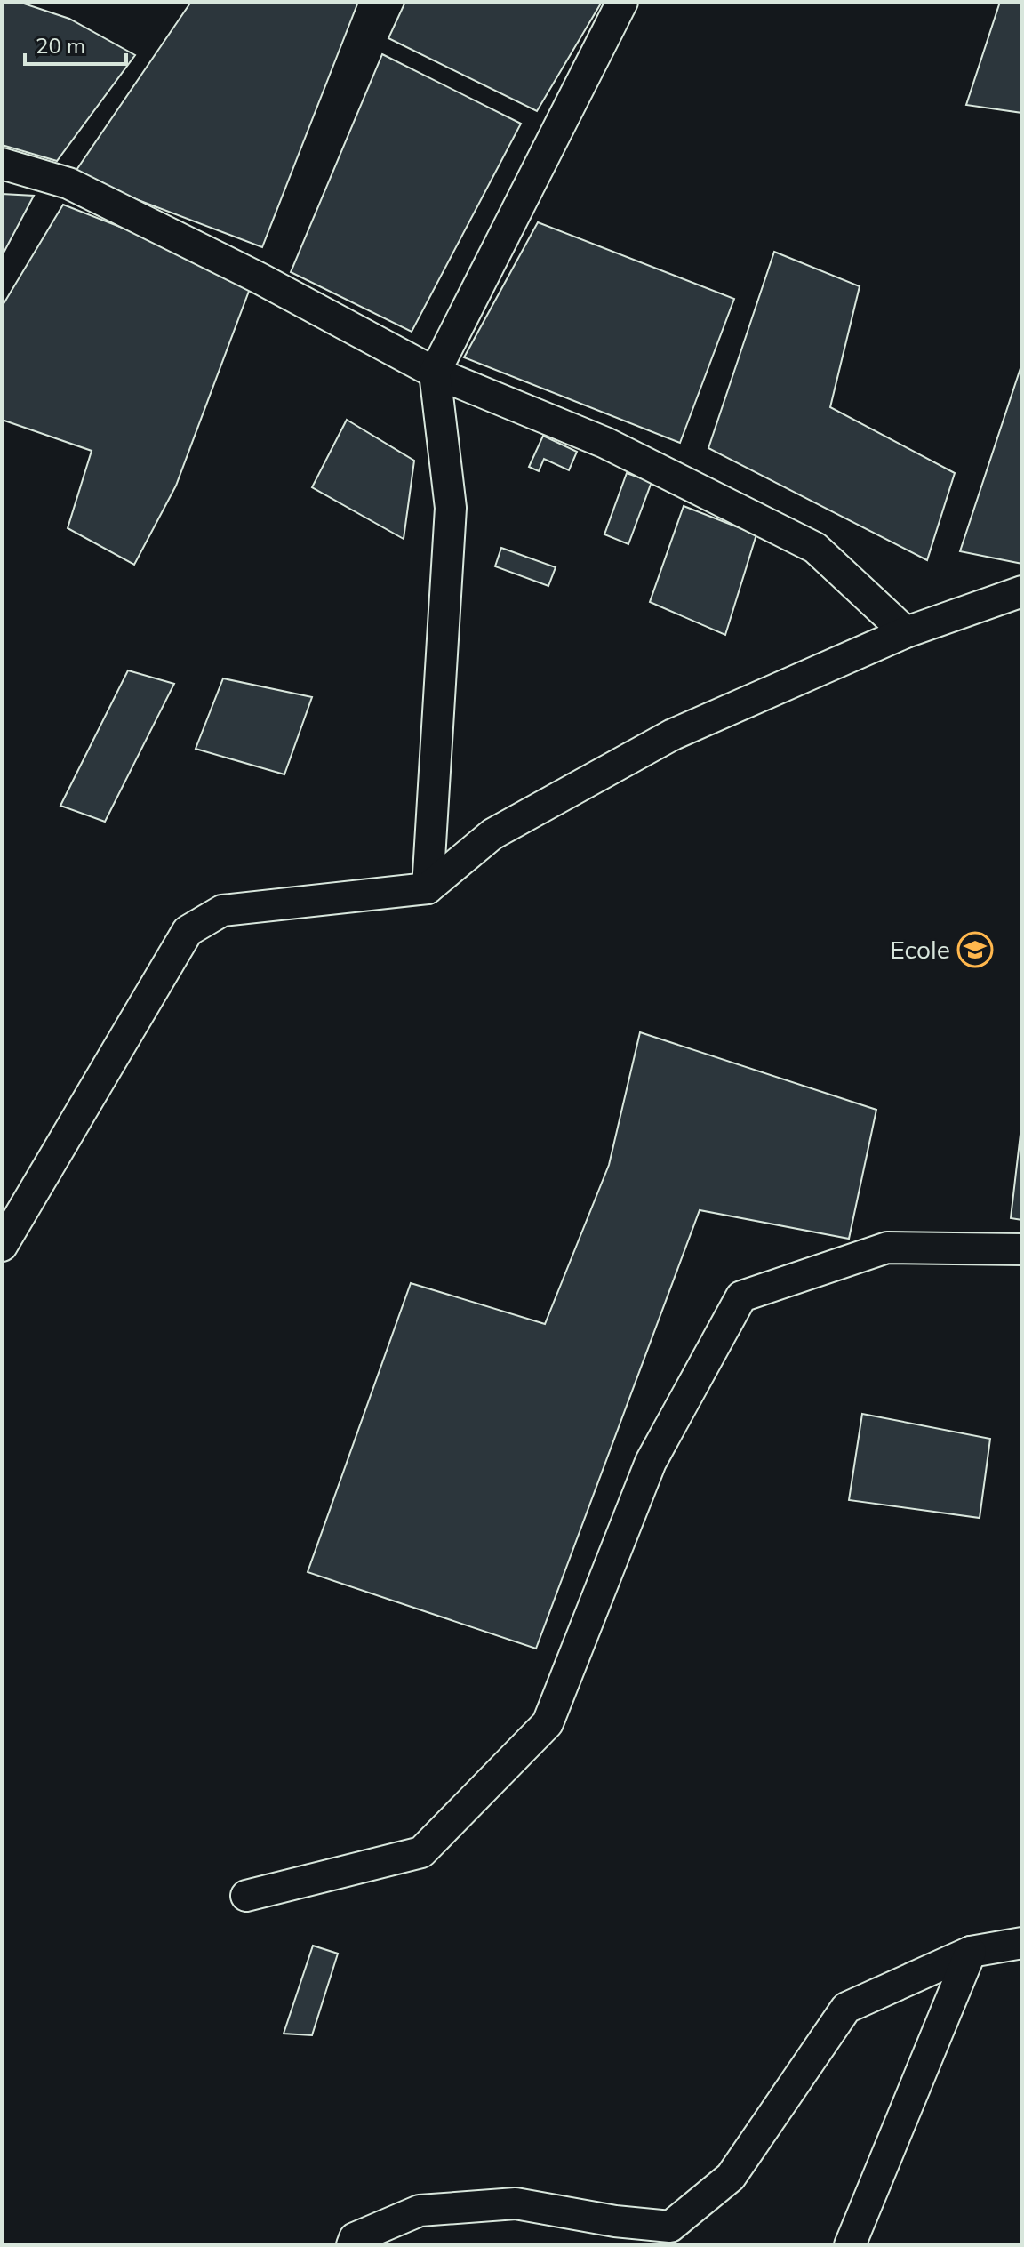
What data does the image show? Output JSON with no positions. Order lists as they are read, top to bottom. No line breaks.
{"places":{"school or university":["Ecole"]},"scale_bar":"20 m"}
